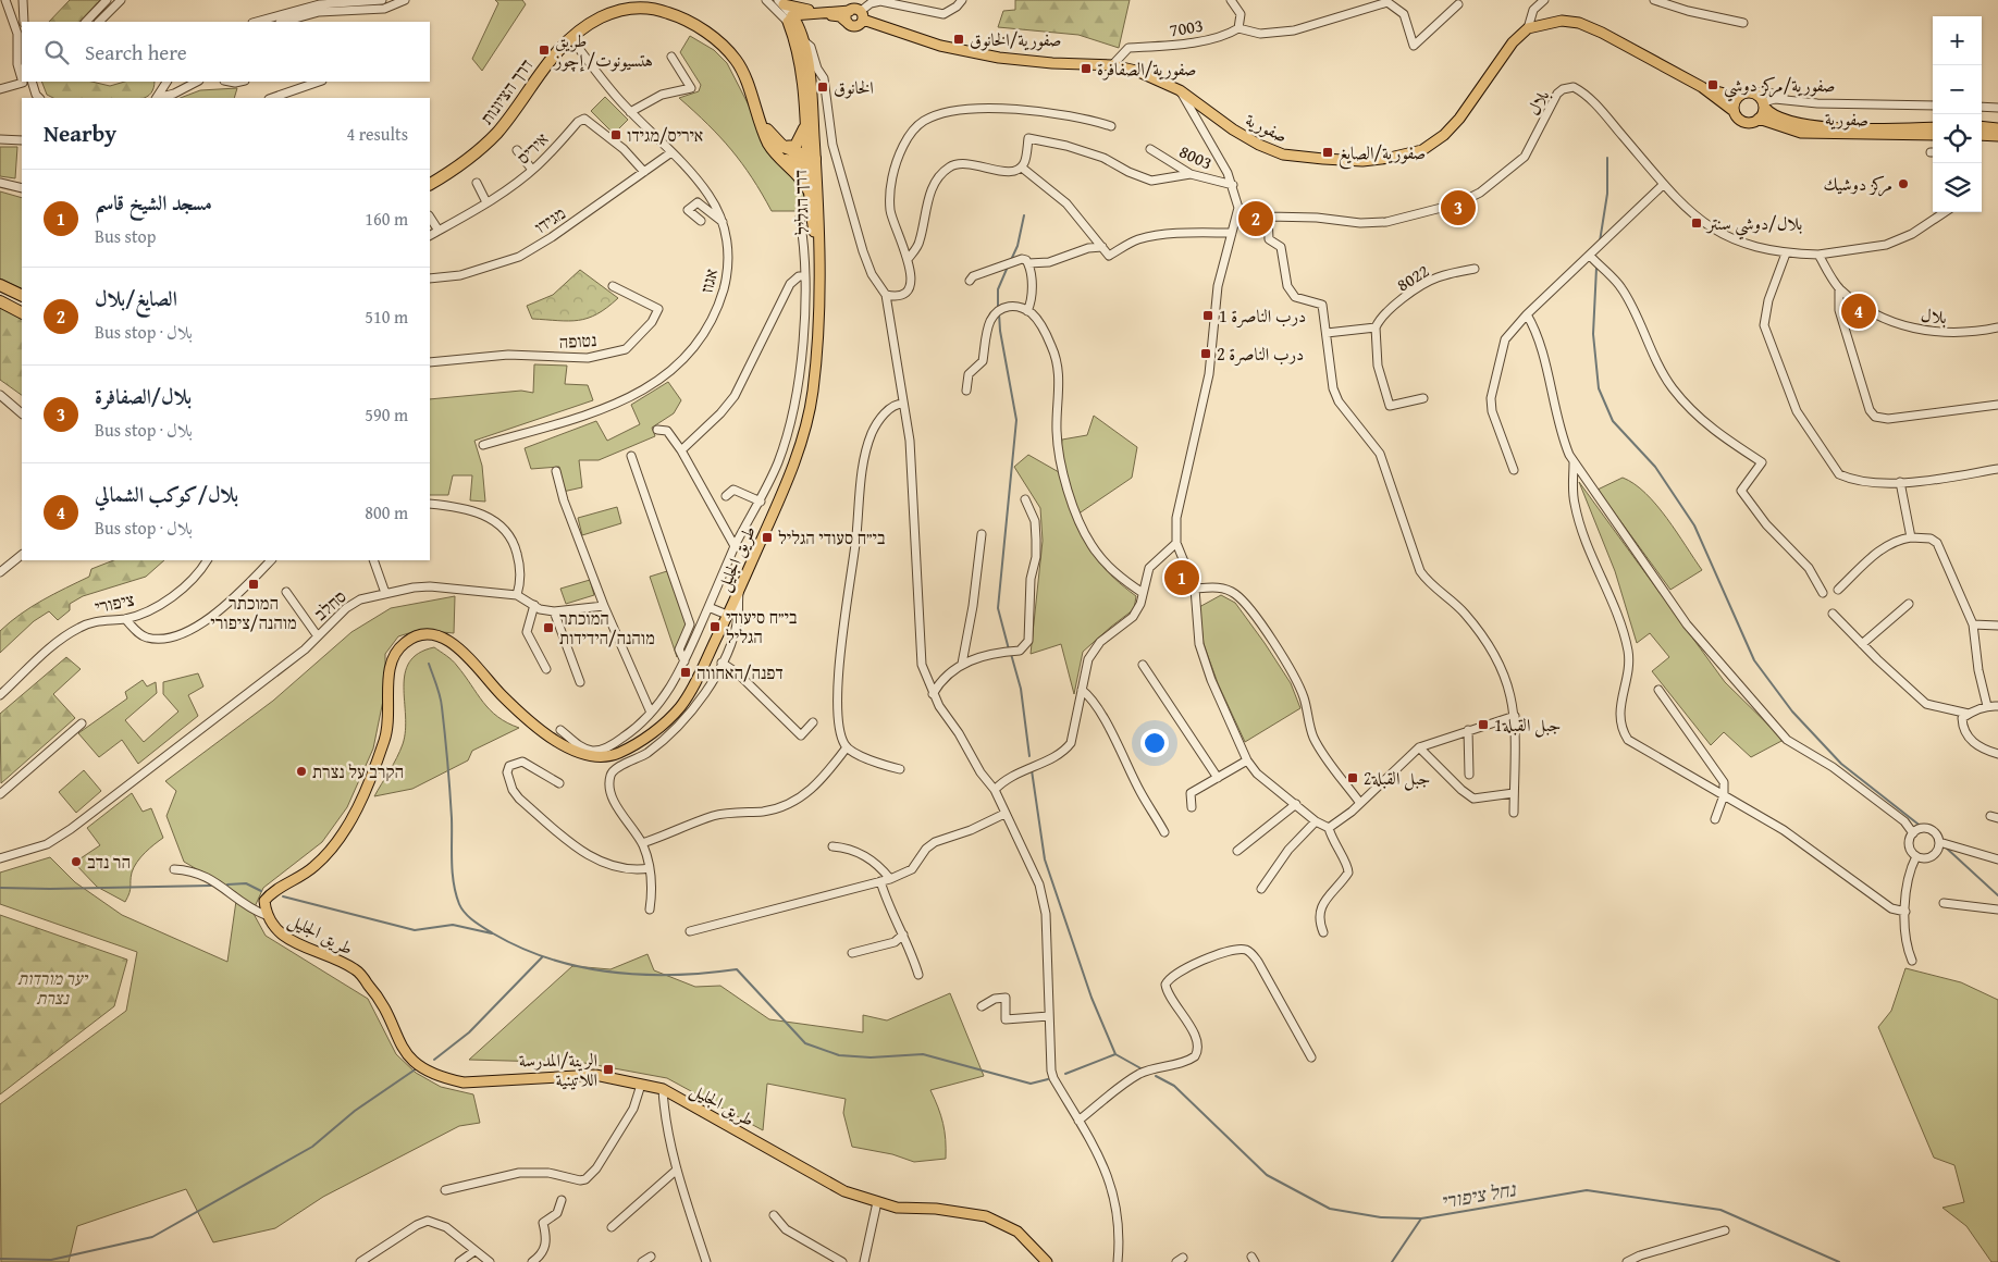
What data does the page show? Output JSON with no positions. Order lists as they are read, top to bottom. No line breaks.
{"streets":{"highway":["דרך הציונות"],"main road":["صفورية","דרך הגליל","طريق الجليل"],"street":["7003","بلال","איריס","8003","מגידו","8022","אגוז","נטופה","ציפורי","סחלב"]},"crossings":[["7003","صفورية"],["דרך הציונות","דרך הגליל"],["דרך הציונות","אגוז"],["איריס","מגידו"],["דרך הגליל","طريق الجليل"],["מגידו","אגוז"]],"water":["נחל ציפורי"],"parks":["יער מורדות נצרת"],"places":{"transit":["صفورية/الخانوق","طريق هتسيونوت/ إچوز","صفورية/الصفافرة","صفورية/مركز دوشي","الخانوق","איריס/מגידו","صفورية/الصايغ","بلال/دوشي سنتر","درب الناصرة 1","درب الناصرة 2","בי״ח סעודי הגליל","המוכתר מוהנה/ציפורי","בי״ח סיעודי הגליל","המוכתר מוהנה/הידידות","דפנה/האחווה","جبل القبلة1","جبل القبلة2","الرينة/المدرسة اللاتينية"],"other":["مركز دوشيك","הקרב על נצרת","הר נדב"]},"page":{"map_buttons":["+","−"],"search":"Search here","heading":["Nearby","4 results"],"list":[{"mark":"1","name":"مسجد الشيخ قاسم","note":"Bus stop","value":"160 m"},{"mark":"2","name":"الصايغ/بلال","note":"Bus stop · بلال","value":"510 m"},{"mark":"3","name":"بلال/الصفافرة","note":"Bus stop · بلال","value":"590 m"},{"mark":"4","name":"بلال/كوكب الشمالي","note":"Bus stop · بلال","value":"800 m"}],"pins":["3","2","4","1"]}}
